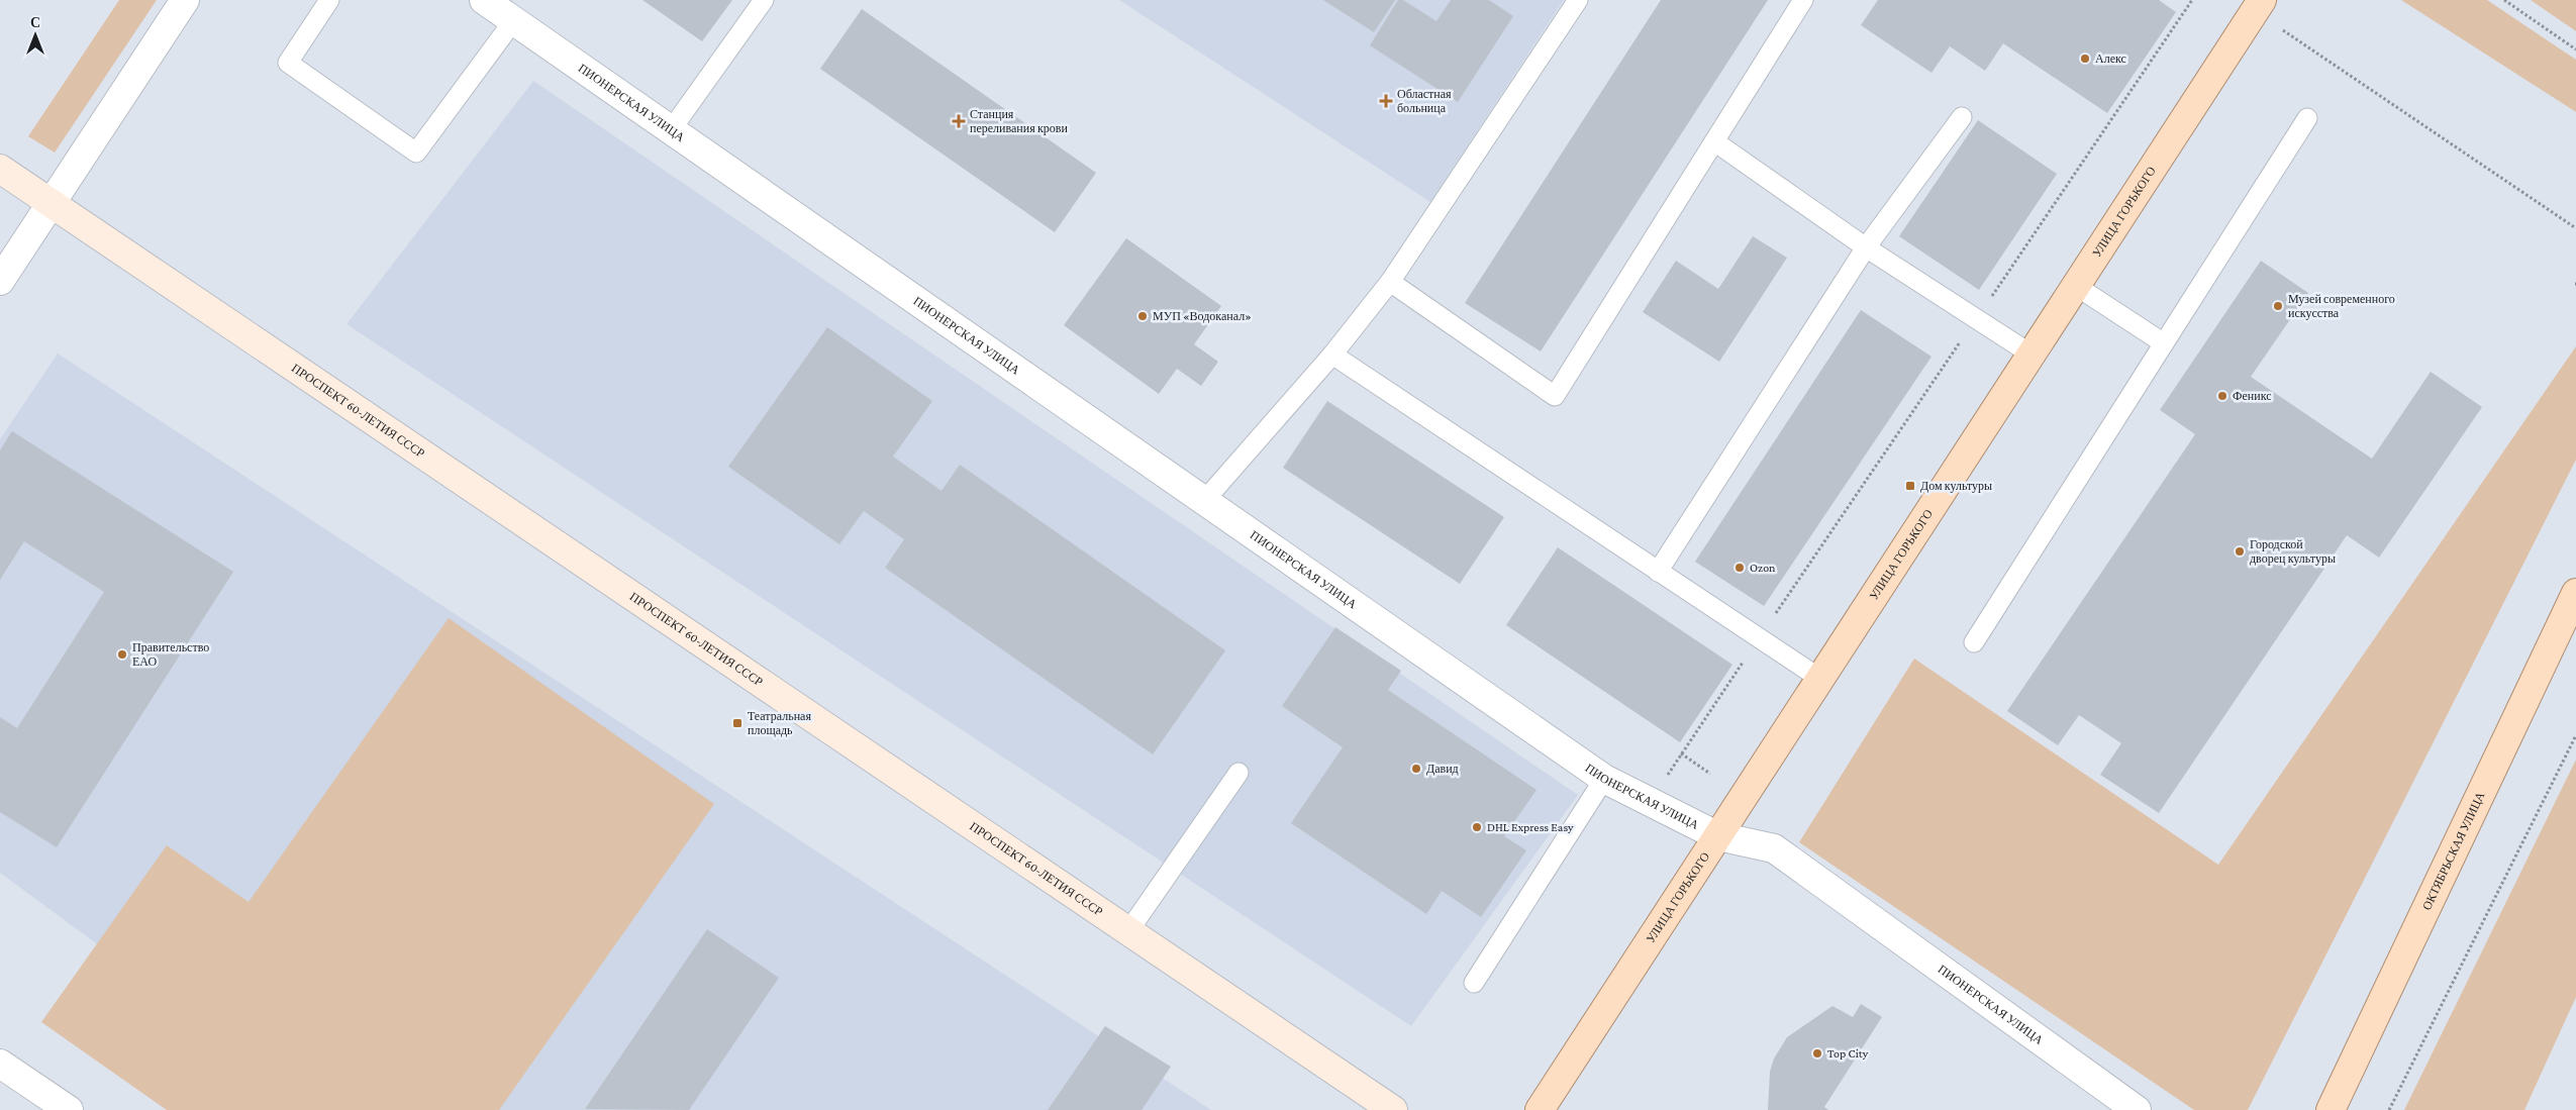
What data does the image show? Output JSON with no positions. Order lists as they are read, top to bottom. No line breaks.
{"streets":{"main road":["УЛИЦА ГОРЬКОГО","ПРОСПЕКТ 60-ЛЕТИЯ СССР","ОКТЯБРЬСКАЯ УЛИЦА"],"street":["ПИОНЕРСКАЯ УЛИЦА"]},"crossings":[["ПИОНЕРСКАЯ УЛИЦА","УЛИЦА ГОРЬКОГО"]],"places":{"other":["Алекс","Музей современного искусства","МУП «Водоканал»","Феникс","Городской дворец культуры","Ozon","Правительство ЕАО","Давид","DHL Express Easy","Top City"],"health":["Областная больница","Станция переливания крови"],"transit":["Дом культуры","Театральная площадь"]},"north":"top"}
